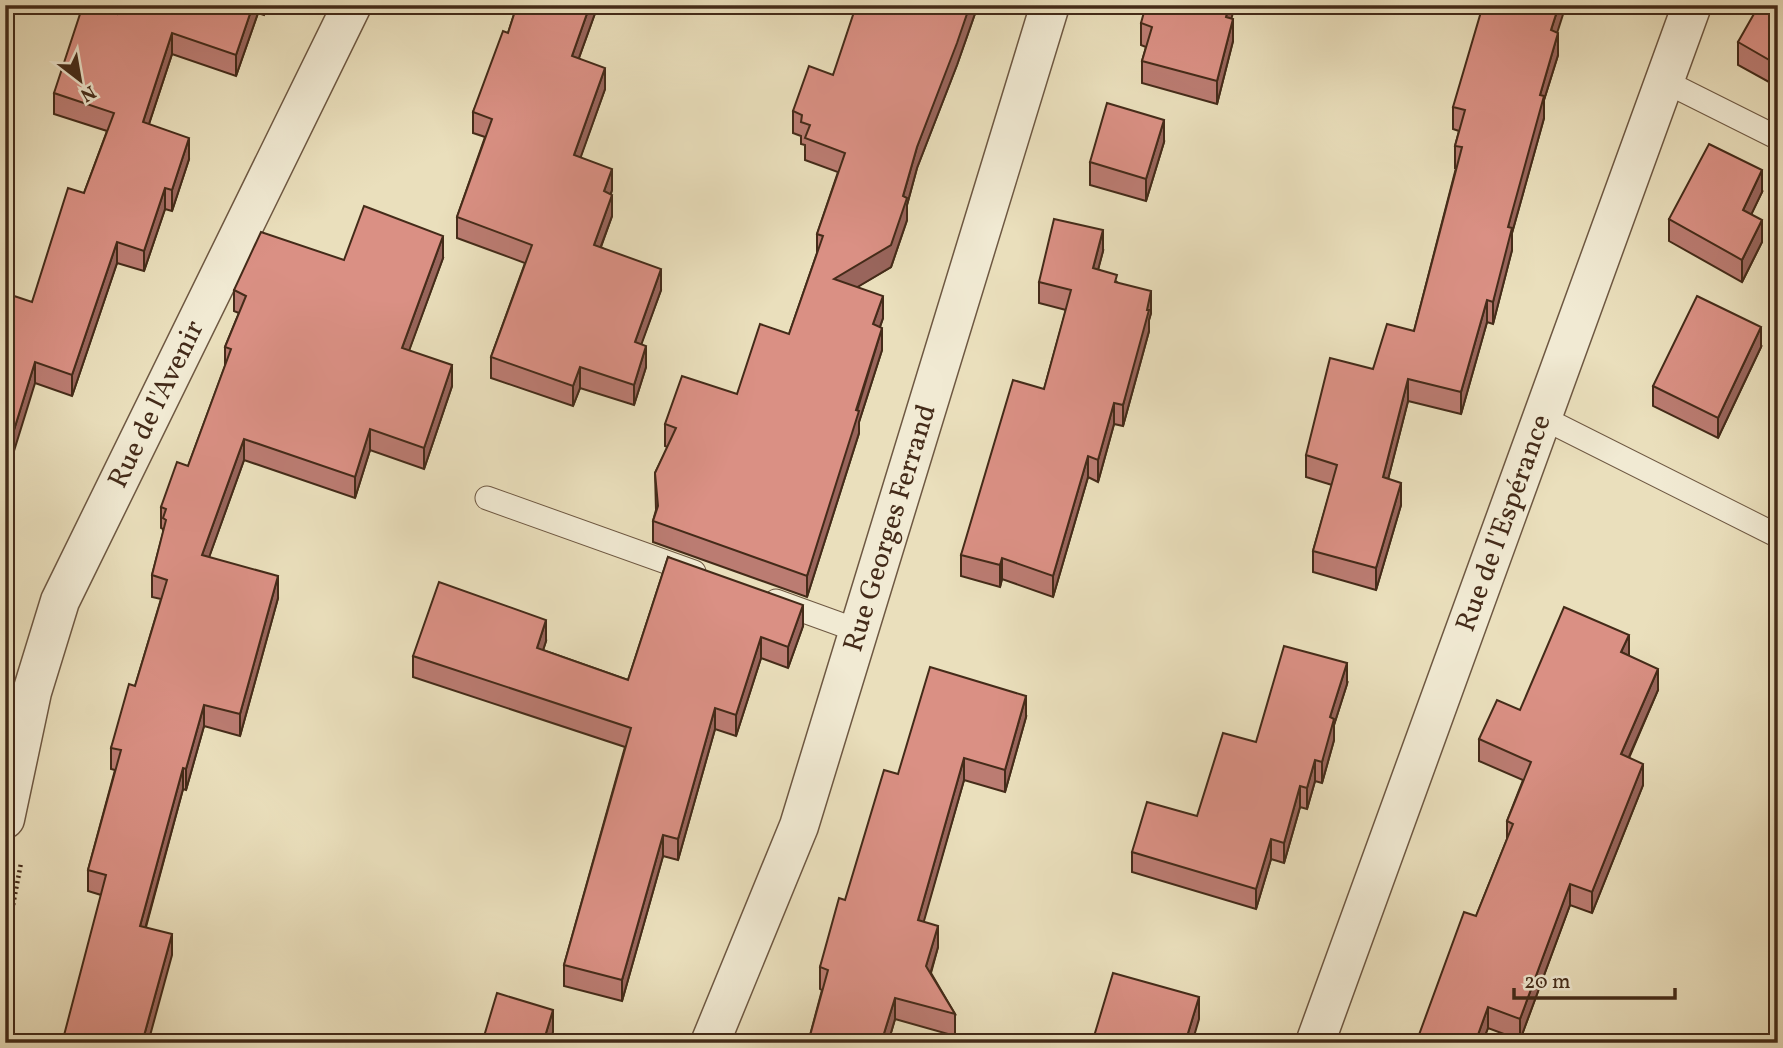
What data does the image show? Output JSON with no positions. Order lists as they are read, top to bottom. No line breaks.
{"streets":{"street":["Rue de l'Avenir","Rue de l'Espérance","Rue Georges Ferrand"]},"scale_bar":"20 m","north":"bottom right"}
